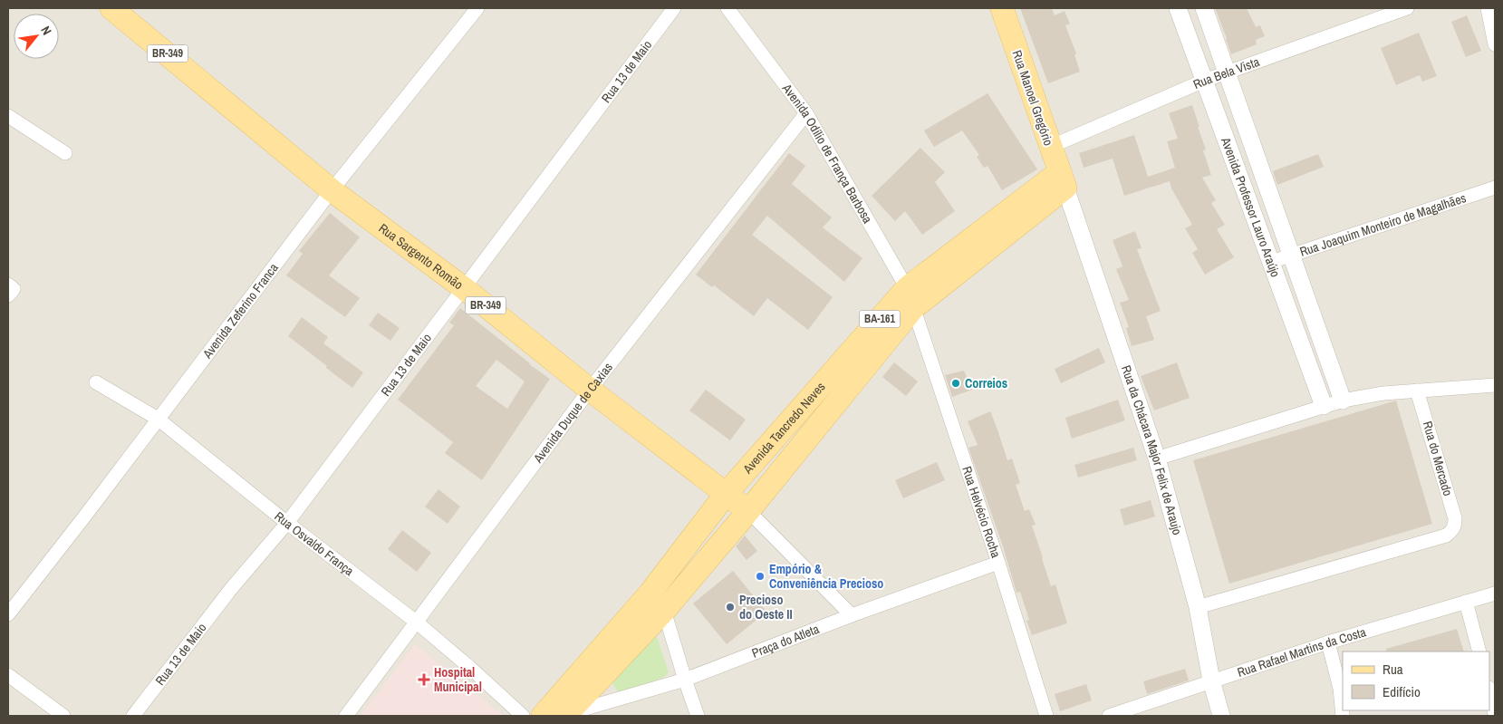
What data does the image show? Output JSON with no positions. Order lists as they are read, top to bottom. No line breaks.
{"streets":{"main road":["BR-349","Rua Manoel Gregório","Rua Sargento Romão","BA-161","Avenida Tancredo Neves"],"street":["Rua 13 de Maio","Rua Bela Vista","Avenida Odílio de França Barbosa","Avenida Professor Lauro Araújo","Rua Joaquim Monteiro de Magalhães","Avenida Zeferino Franca","Avenida Duque de Caxias","Rua da Chácara Major Felix de Araujo","Rua do Mercado","Rua Helvécio Rocha","Rua Osvaldo França","Praça do Atleta","Rua Rafael Martins da Costa"]},"crossings":[["Rua 13 de Maio","Rua Sargento Romão"],["Rua 13 de Maio","Rua Osvaldo França"],["Rua Bela Vista","Rua Manoel Gregório"],["Rua Bela Vista","Avenida Professor Lauro Araújo"],["Rua Manoel Gregório","Avenida Tancredo Neves"],["Rua Manoel Gregório","Rua da Chácara Major Felix de Araujo"],["Avenida Odílio de França Barbosa","Avenida Duque de Caxias"],["Avenida Odílio de França Barbosa","Avenida Tancredo Neves"],["Avenida Odílio de França Barbosa","Rua Helvécio Rocha"],["Avenida Professor Lauro Araújo","Rua Joaquim Monteiro de Magalhães"],["Rua Sargento Romão","Avenida Zeferino Franca"],["Rua Sargento Romão","Avenida Duque de Caxias"],["Rua Sargento Romão","Avenida Tancredo Neves"],["Avenida Zeferino Franca","Rua Osvaldo França"],["Avenida Duque de Caxias","Rua Osvaldo França"],["Avenida Tancredo Neves","Rua da Chácara Major Felix de Araujo"],["Avenida Tancredo Neves","Rua Helvécio Rocha"],["Avenida Tancredo Neves","Praça do Atleta"],["Rua da Chácara Major Felix de Araujo","Rua do Mercado"],["Rua da Chácara Major Felix de Araujo","Rua Rafael Martins da Costa"],["Rua Helvécio Rocha","Praça do Atleta"]],"places":{"other":["Correios","Empório & Conveniência Precioso","Precioso do Oeste II"],"health":["Hospital Municipal"]},"legend":["Rua","Edifício"],"north":"top right"}
